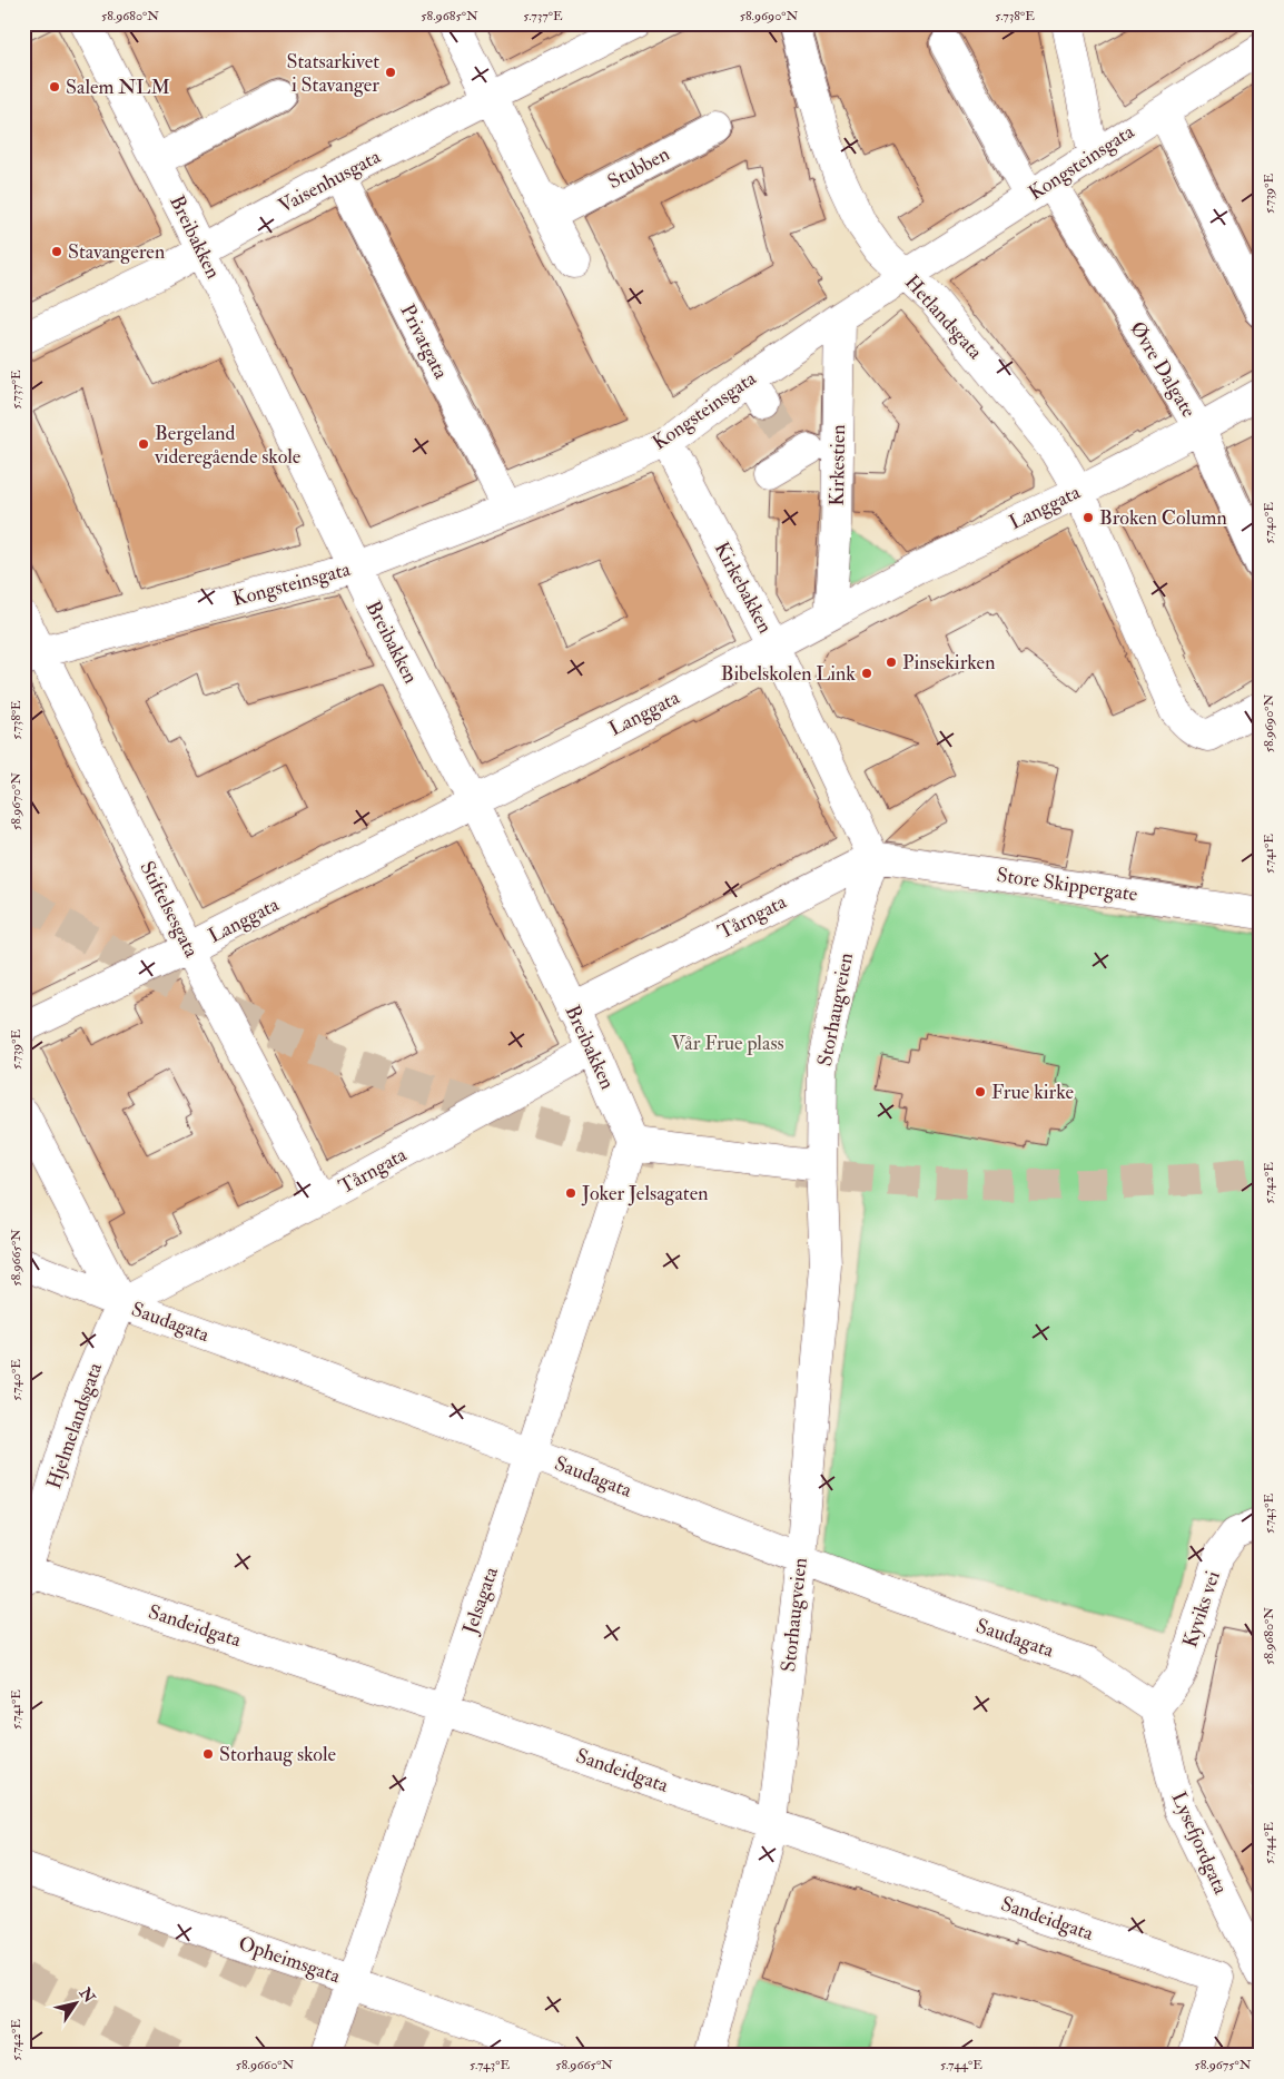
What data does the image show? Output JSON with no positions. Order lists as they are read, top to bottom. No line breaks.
{"streets":{"street":["Kongsteinsgata","Stubben","Vaisenhusgata","Breibakken","Hetlandsgata","Privatgata","Øvre Dalgate","Kirkestien","Langgata","Kirkebakken","Store Skippergate","Stiftelsesgata","Tårngata","Storhaugveien","Saudagata","Hjelmelandsgata","Jelsagata","Kyviks vei","Sandeidgata","Lysefjordgata","Opheimsgata"]},"crossings":[["Kongsteinsgata","Breibakken"],["Kongsteinsgata","Hetlandsgata"],["Kongsteinsgata","Privatgata"],["Kongsteinsgata","Øvre Dalgate"],["Kongsteinsgata","Kirkestien"],["Kongsteinsgata","Kirkebakken"],["Kongsteinsgata","Stiftelsesgata"],["Vaisenhusgata","Breibakken"],["Vaisenhusgata","Privatgata"],["Breibakken","Langgata"],["Breibakken","Tårngata"],["Breibakken","Jelsagata"],["Hetlandsgata","Langgata"],["Øvre Dalgate","Langgata"],["Kirkestien","Langgata"],["Langgata","Kirkebakken"],["Langgata","Stiftelsesgata"],["Kirkebakken","Store Skippergate"],["Kirkebakken","Tårngata"],["Kirkebakken","Storhaugveien"],["Store Skippergate","Tårngata"],["Store Skippergate","Storhaugveien"],["Stiftelsesgata","Tårngata"],["Tårngata","Storhaugveien"],["Tårngata","Saudagata"],["Tårngata","Hjelmelandsgata"],["Storhaugveien","Saudagata"],["Storhaugveien","Sandeidgata"],["Saudagata","Hjelmelandsgata"],["Saudagata","Jelsagata"],["Saudagata","Kyviks vei"],["Saudagata","Lysefjordgata"],["Hjelmelandsgata","Sandeidgata"],["Jelsagata","Sandeidgata"],["Jelsagata","Opheimsgata"],["Kyviks vei","Lysefjordgata"]],"parks":["Vår Frue plass"],"places":["Statsarkivet i Stavanger","Salem NLM","Stavangeren","Bergeland videregående skole","Broken Column","Pinsekirken","Bibelskolen Link","Frue kirke","Joker Jelsagaten","Storhaug skole"],"north":"top right","coordinates":["58.9680°N","58.9685°N","5.737°E","58.9690°N","5.738°E","5.739°E","5.740°E","58.9670°N","5.741°E","5.742°E","58.9665°N","5.743°E","5.744°E","58.9660°N","58.9675°N"]}
